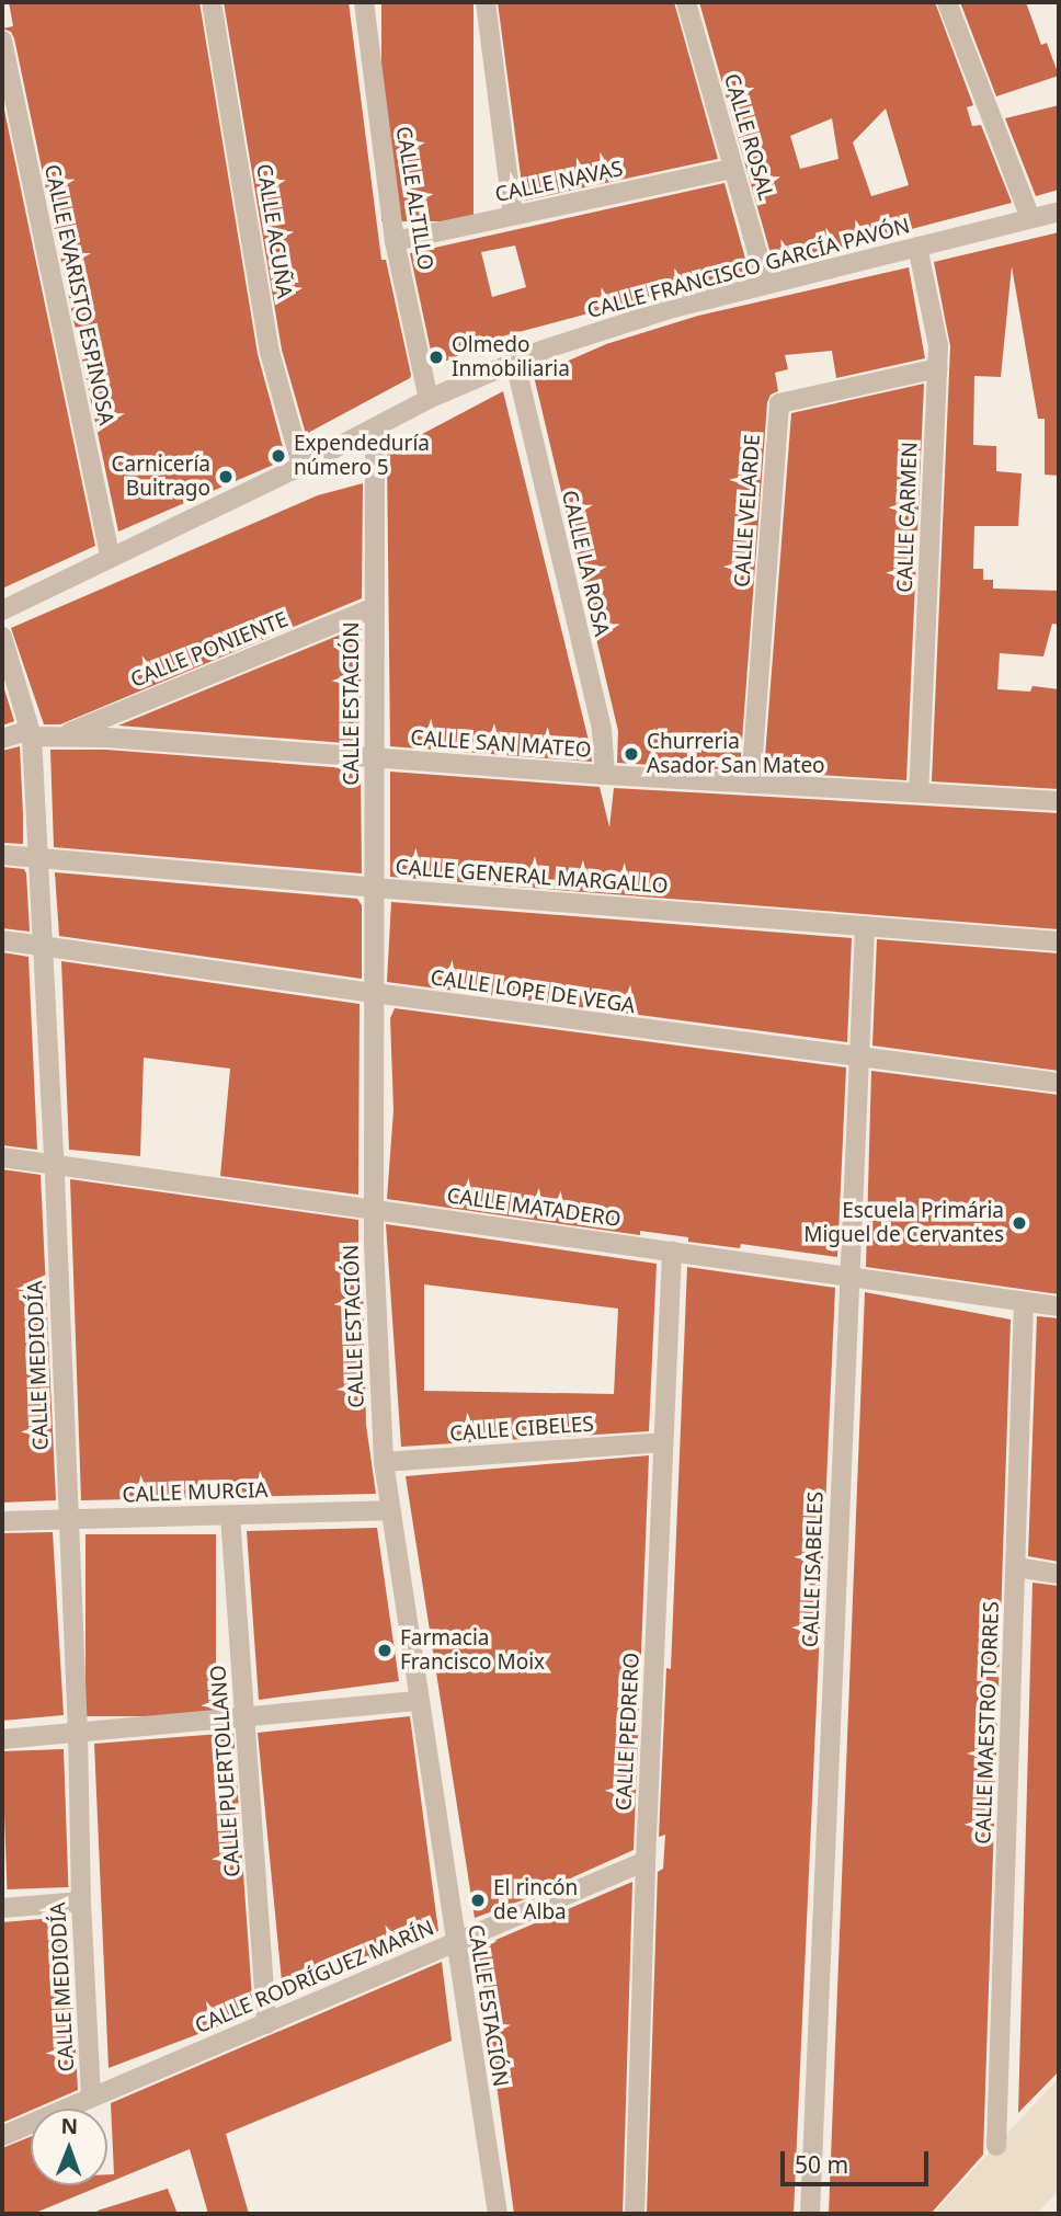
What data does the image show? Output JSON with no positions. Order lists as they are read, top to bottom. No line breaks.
{"streets":{"street":["CALLE ROSAL","CALLE NAVAS","CALLE ALTILLO","CALLE ACUÑA","CALLE FRANCISCO GARCÍA PAVÓN","CALLE EVARISTO ESPINOSA","CALLE VELARDE","CALLE CARMEN","CALLE LA ROSA","CALLE PONIENTE","CALLE ESTACIÓN","CALLE SAN MATEO","CALLE GENERAL MARGALLO","CALLE LOPE DE VEGA","CALLE MATADERO","CALLE MEDIODÍA","CALLE CIBELES","CALLE MURCIA","CALLE ISABELES","CALLE MAESTRO TORRES","CALLE PEDRERO","CALLE PUERTOLLANO","CALLE RODRÍGUEZ MARÍN"]},"crossings":[["CALLE ROSAL","CALLE NAVAS"],["CALLE ROSAL","CALLE FRANCISCO GARCÍA PAVÓN"],["CALLE NAVAS","CALLE ALTILLO"],["CALLE ALTILLO","CALLE FRANCISCO GARCÍA PAVÓN"],["CALLE ACUÑA","CALLE FRANCISCO GARCÍA PAVÓN"],["CALLE FRANCISCO GARCÍA PAVÓN","CALLE EVARISTO ESPINOSA"],["CALLE FRANCISCO GARCÍA PAVÓN","CALLE CARMEN"],["CALLE FRANCISCO GARCÍA PAVÓN","CALLE LA ROSA"],["CALLE FRANCISCO GARCÍA PAVÓN","CALLE ESTACIÓN"],["CALLE VELARDE","CALLE CARMEN"],["CALLE VELARDE","CALLE SAN MATEO"],["CALLE CARMEN","CALLE SAN MATEO"],["CALLE LA ROSA","CALLE SAN MATEO"],["CALLE PONIENTE","CALLE ESTACIÓN"],["CALLE PONIENTE","CALLE SAN MATEO"],["CALLE ESTACIÓN","CALLE SAN MATEO"],["CALLE ESTACIÓN","CALLE GENERAL MARGALLO"],["CALLE ESTACIÓN","CALLE LOPE DE VEGA"],["CALLE ESTACIÓN","CALLE MATADERO"],["CALLE ESTACIÓN","CALLE CIBELES"],["CALLE ESTACIÓN","CALLE MURCIA"],["CALLE ESTACIÓN","CALLE RODRÍGUEZ MARÍN"],["CALLE SAN MATEO","CALLE MEDIODÍA"],["CALLE GENERAL MARGALLO","CALLE MEDIODÍA"],["CALLE GENERAL MARGALLO","CALLE ISABELES"],["CALLE LOPE DE VEGA","CALLE MEDIODÍA"],["CALLE LOPE DE VEGA","CALLE ISABELES"],["CALLE MATADERO","CALLE MEDIODÍA"],["CALLE MATADERO","CALLE ISABELES"],["CALLE MATADERO","CALLE MAESTRO TORRES"],["CALLE MATADERO","CALLE PEDRERO"],["CALLE MEDIODÍA","CALLE MURCIA"],["CALLE MEDIODÍA","CALLE RODRÍGUEZ MARÍN"],["CALLE CIBELES","CALLE PEDRERO"],["CALLE MURCIA","CALLE PUERTOLLANO"],["CALLE PEDRERO","CALLE RODRÍGUEZ MARÍN"],["CALLE PUERTOLLANO","CALLE RODRÍGUEZ MARÍN"]],"places":["Olmedo Inmobiliaria","Expendeduría número 5","Carnicería Buitrago","Churreria Asador San Mateo","Escuela Primária Miguel de Cervantes","Farmacia Francisco Moix","El rincón de Alba"],"scale_bar":"50 m","north":"top"}
